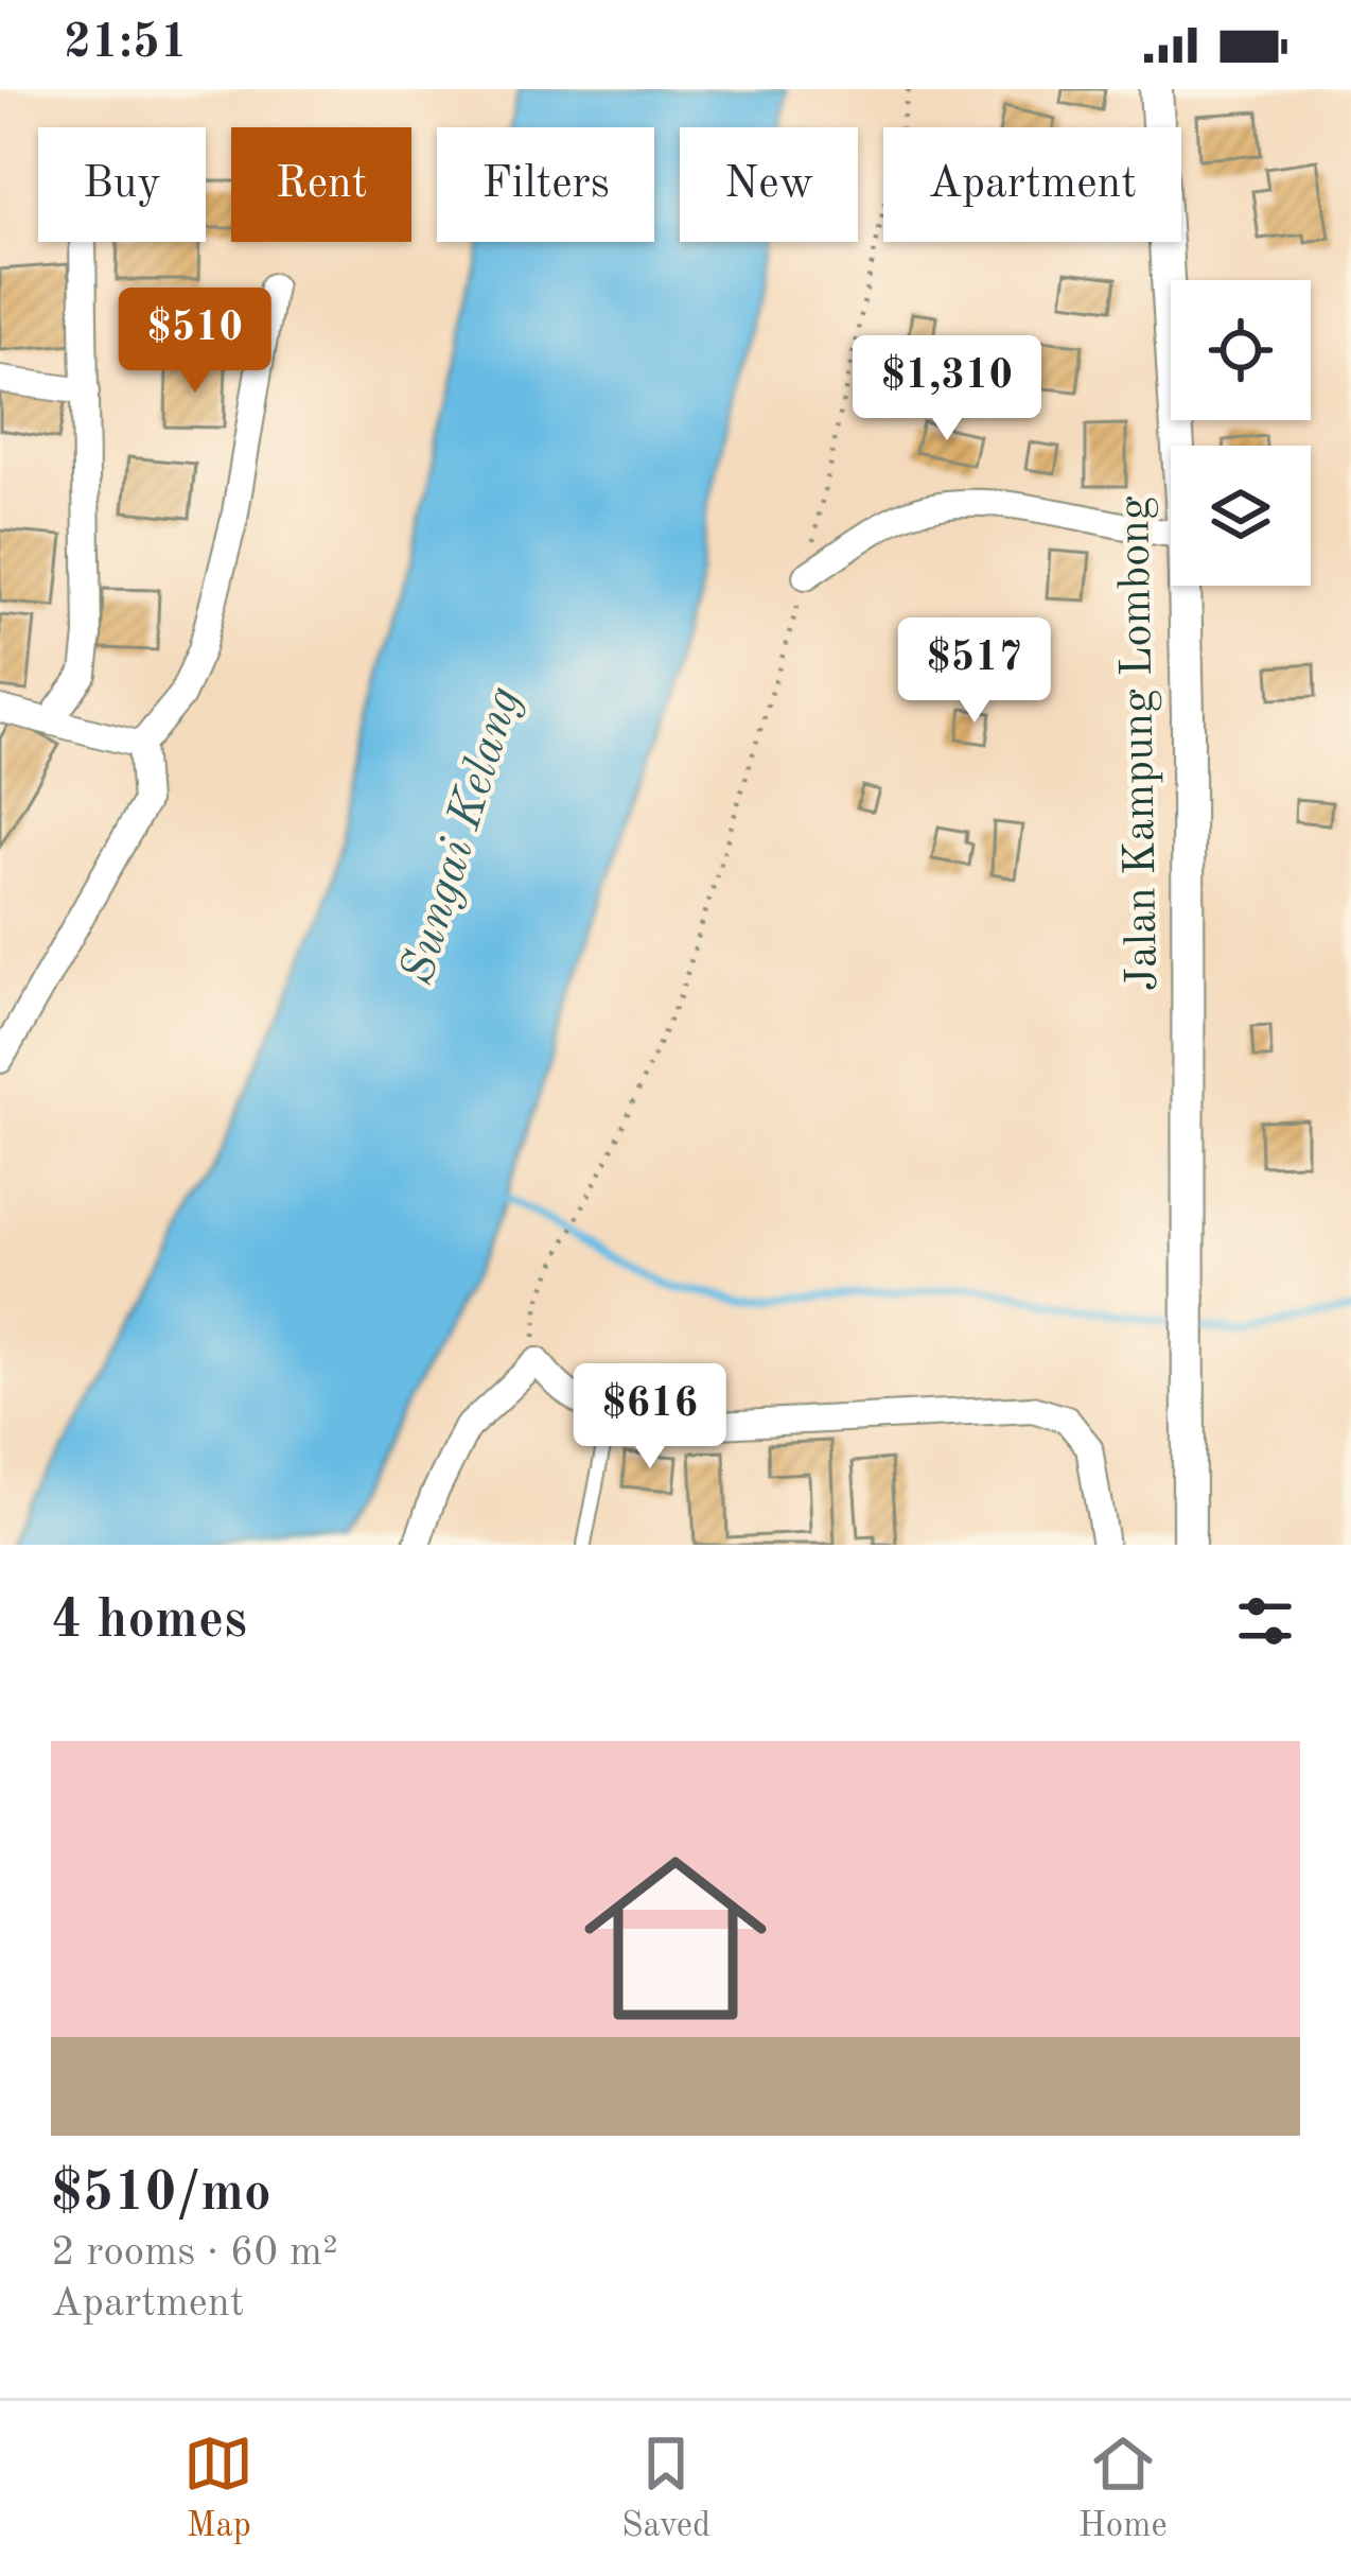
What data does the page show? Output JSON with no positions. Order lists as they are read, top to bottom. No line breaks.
{"streets":{"street":["Jalan Kampung Lombong"]},"water":["Sungai Kelang"],"page":{"status":"21:51","chip":["Buy","Rent","Filters","New","Apartment"],"price":["$510","$1,310","$517","$616"],"heading":"4 homes","list":[{"name":"$510/mo","note":"2 rooms · 60 m² · Apartment"}],"tabs":["Map","Saved","Home"]}}
